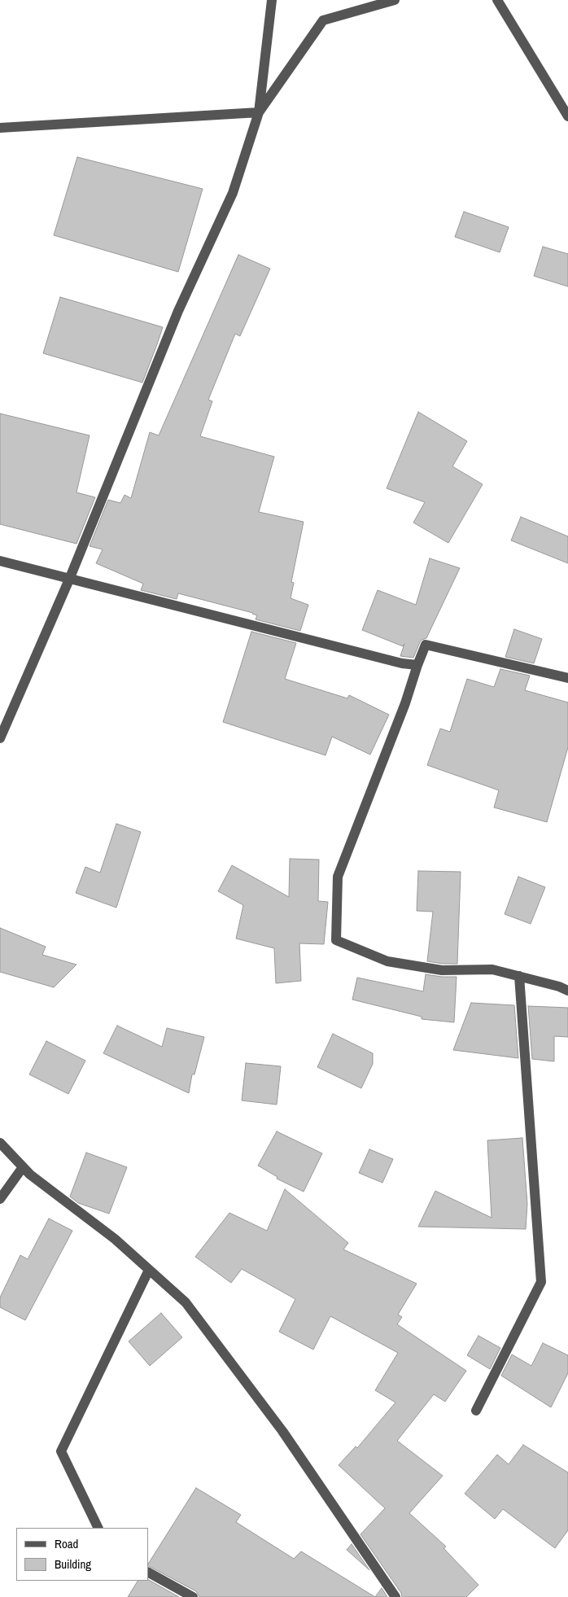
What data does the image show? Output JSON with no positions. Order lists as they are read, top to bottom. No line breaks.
{"legend":["Road","Building"]}
